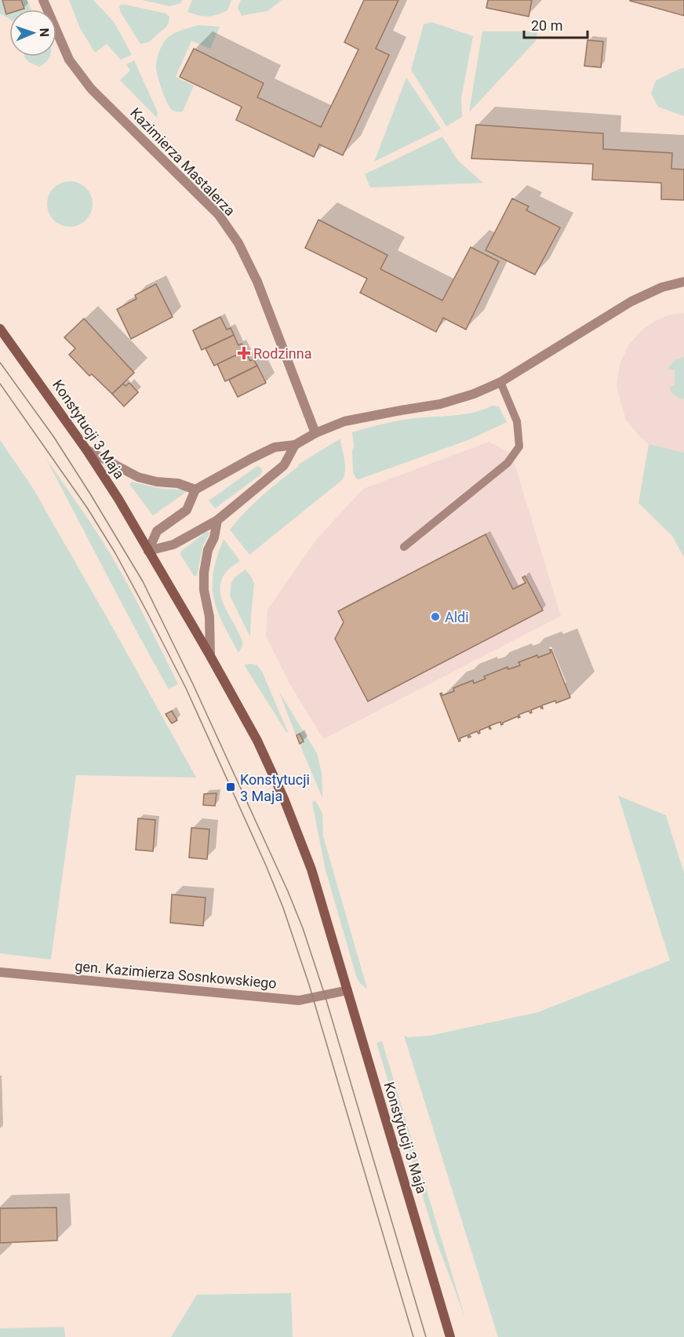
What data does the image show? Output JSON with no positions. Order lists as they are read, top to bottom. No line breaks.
{"streets":{"street":["Kazimierza Mastalerza","Konstytucji 3 Maja","gen. Kazimierza Sosnkowskiego"]},"crossings":[["Konstytucji 3 Maja","gen. Kazimierza Sosnkowskiego"]],"places":{"health":["Rodzinna"],"other":["Aldi"],"transit":["Konstytucji 3 Maja"]},"scale_bar":"20 m","north":"right"}
